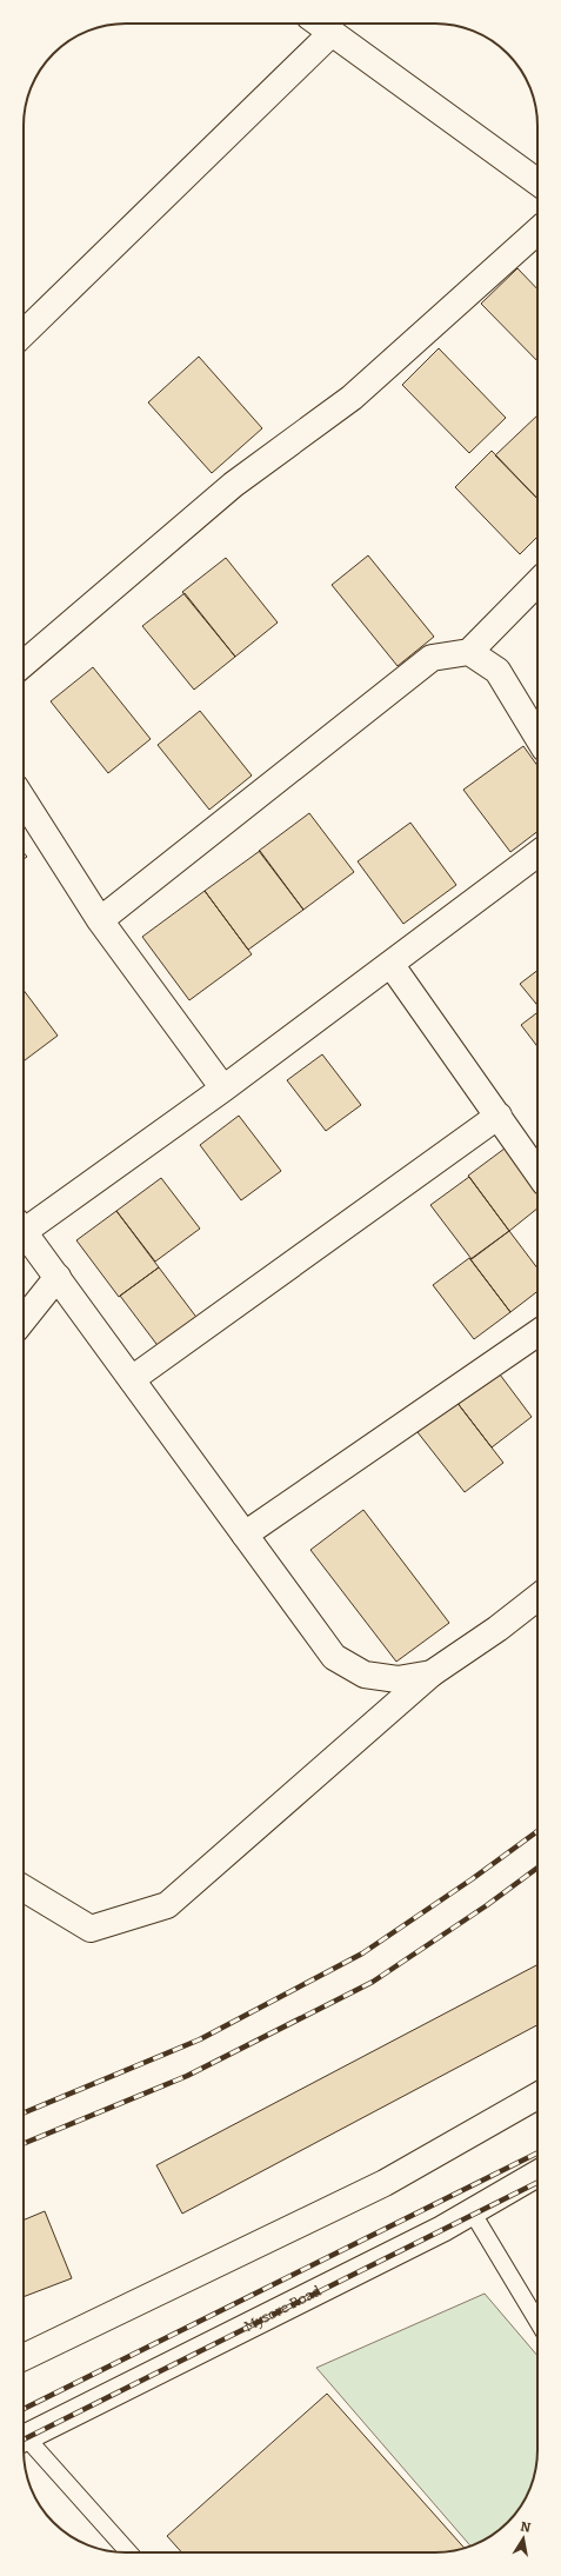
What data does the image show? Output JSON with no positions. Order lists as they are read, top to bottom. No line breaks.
{"streets":{"main road":["Mysore Road"]},"north":"top"}
